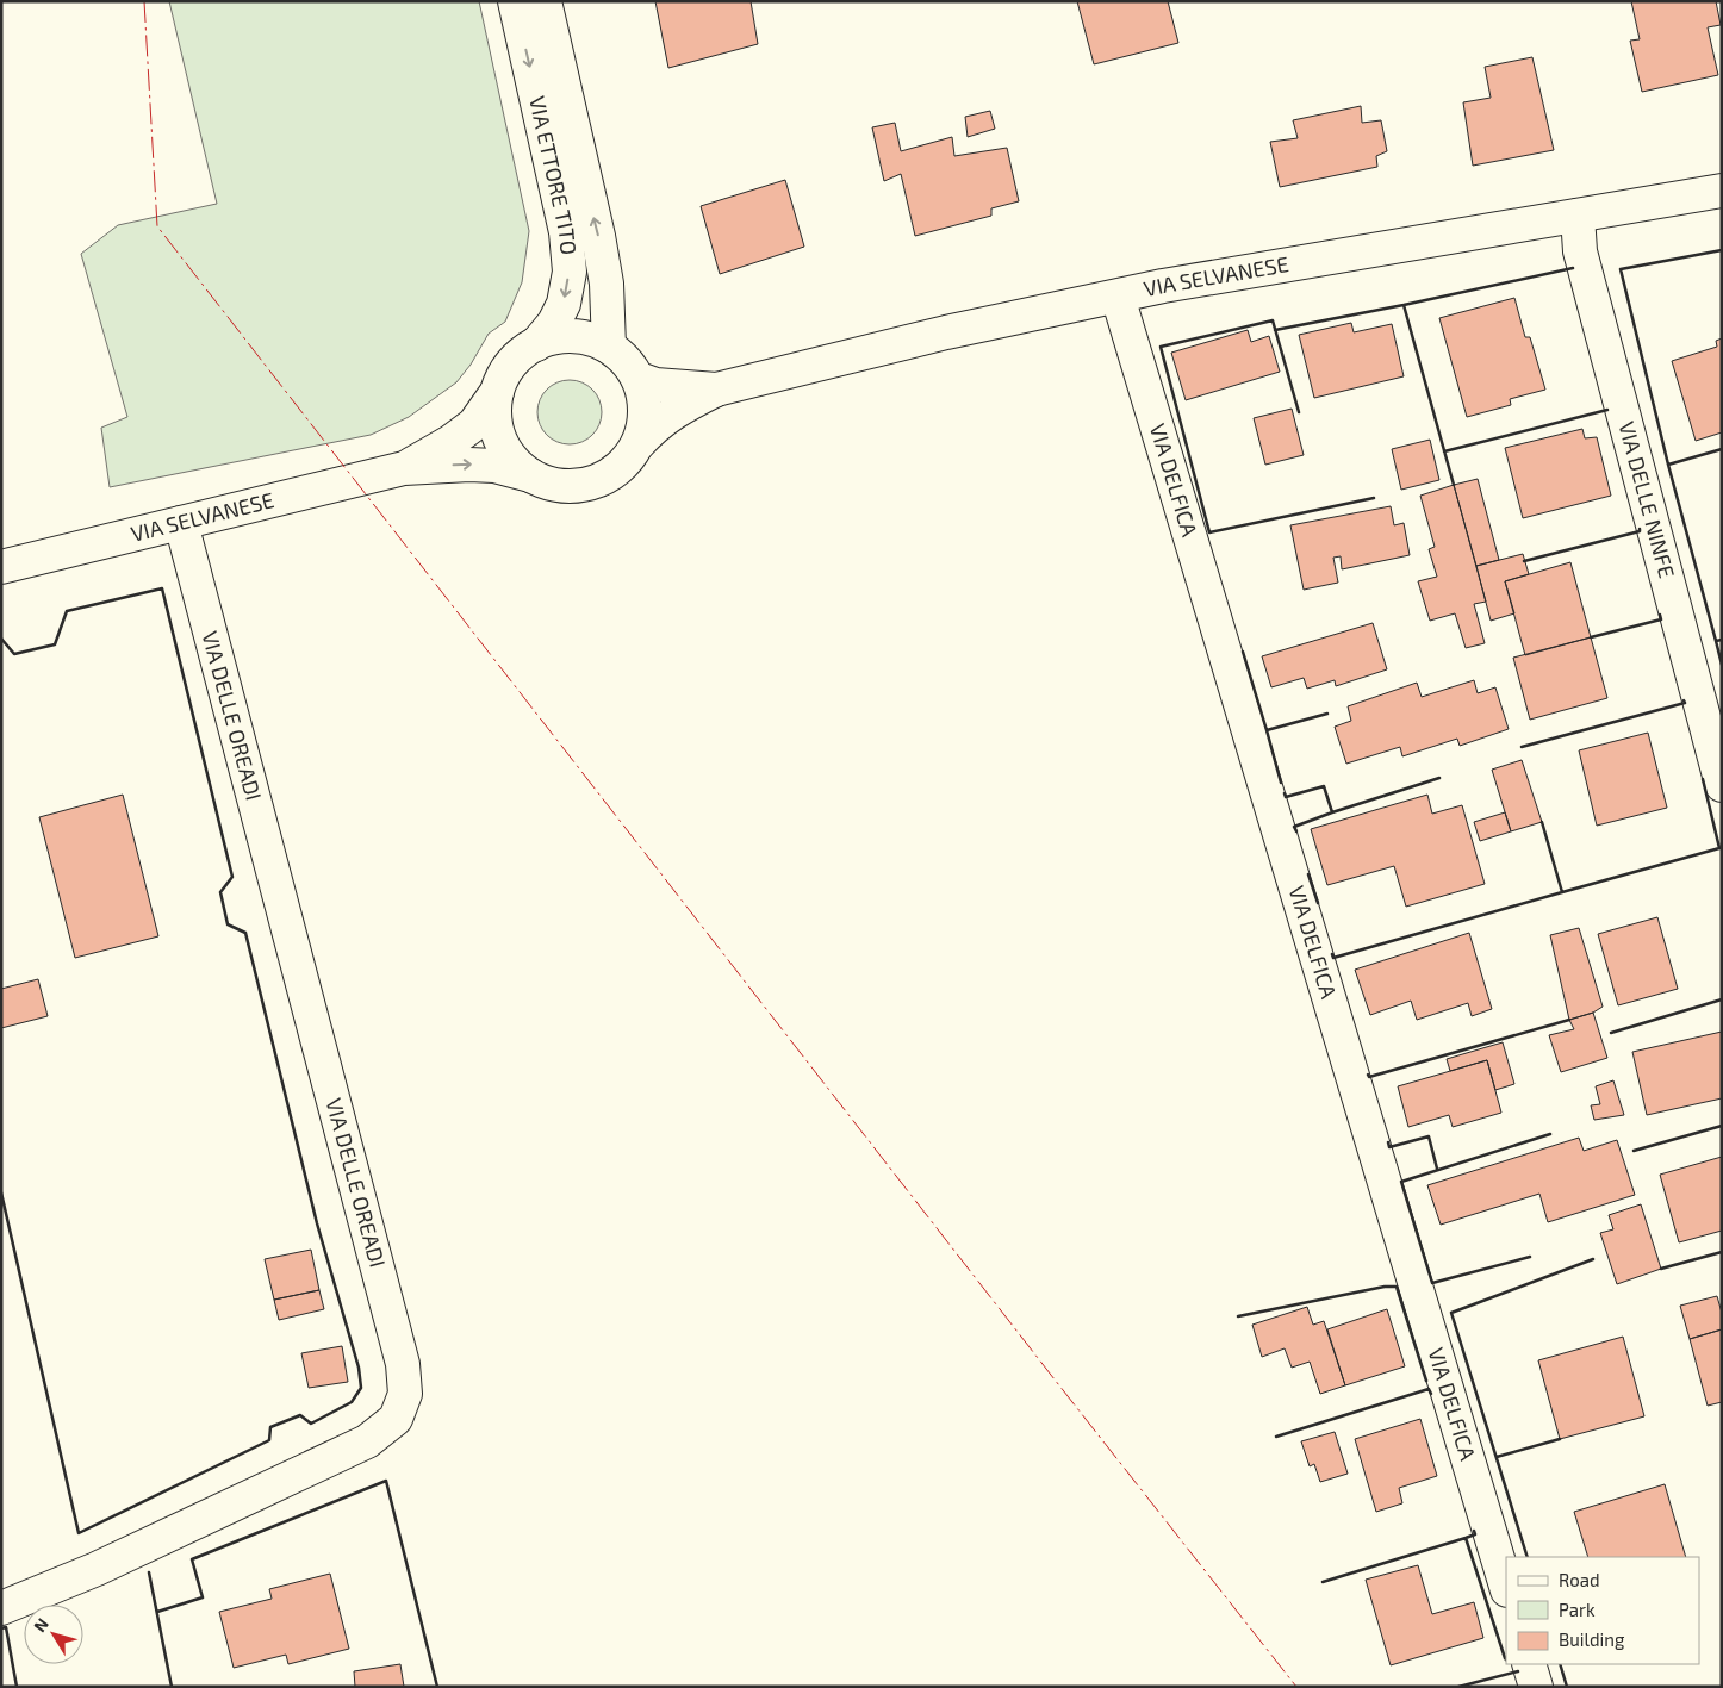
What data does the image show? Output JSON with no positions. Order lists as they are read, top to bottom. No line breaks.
{"streets":{"street":["VIA ETTORE TITO","VIA SELVANESE","VIA DELFICA","VIA DELLE NINFE","VIA DELLE OREADI"]},"crossings":[["VIA ETTORE TITO","VIA SELVANESE"],["VIA SELVANESE","VIA DELFICA"],["VIA SELVANESE","VIA DELLE NINFE"],["VIA SELVANESE","VIA DELLE OREADI"]],"legend":["Road","Park","Building"],"north":"top left"}
